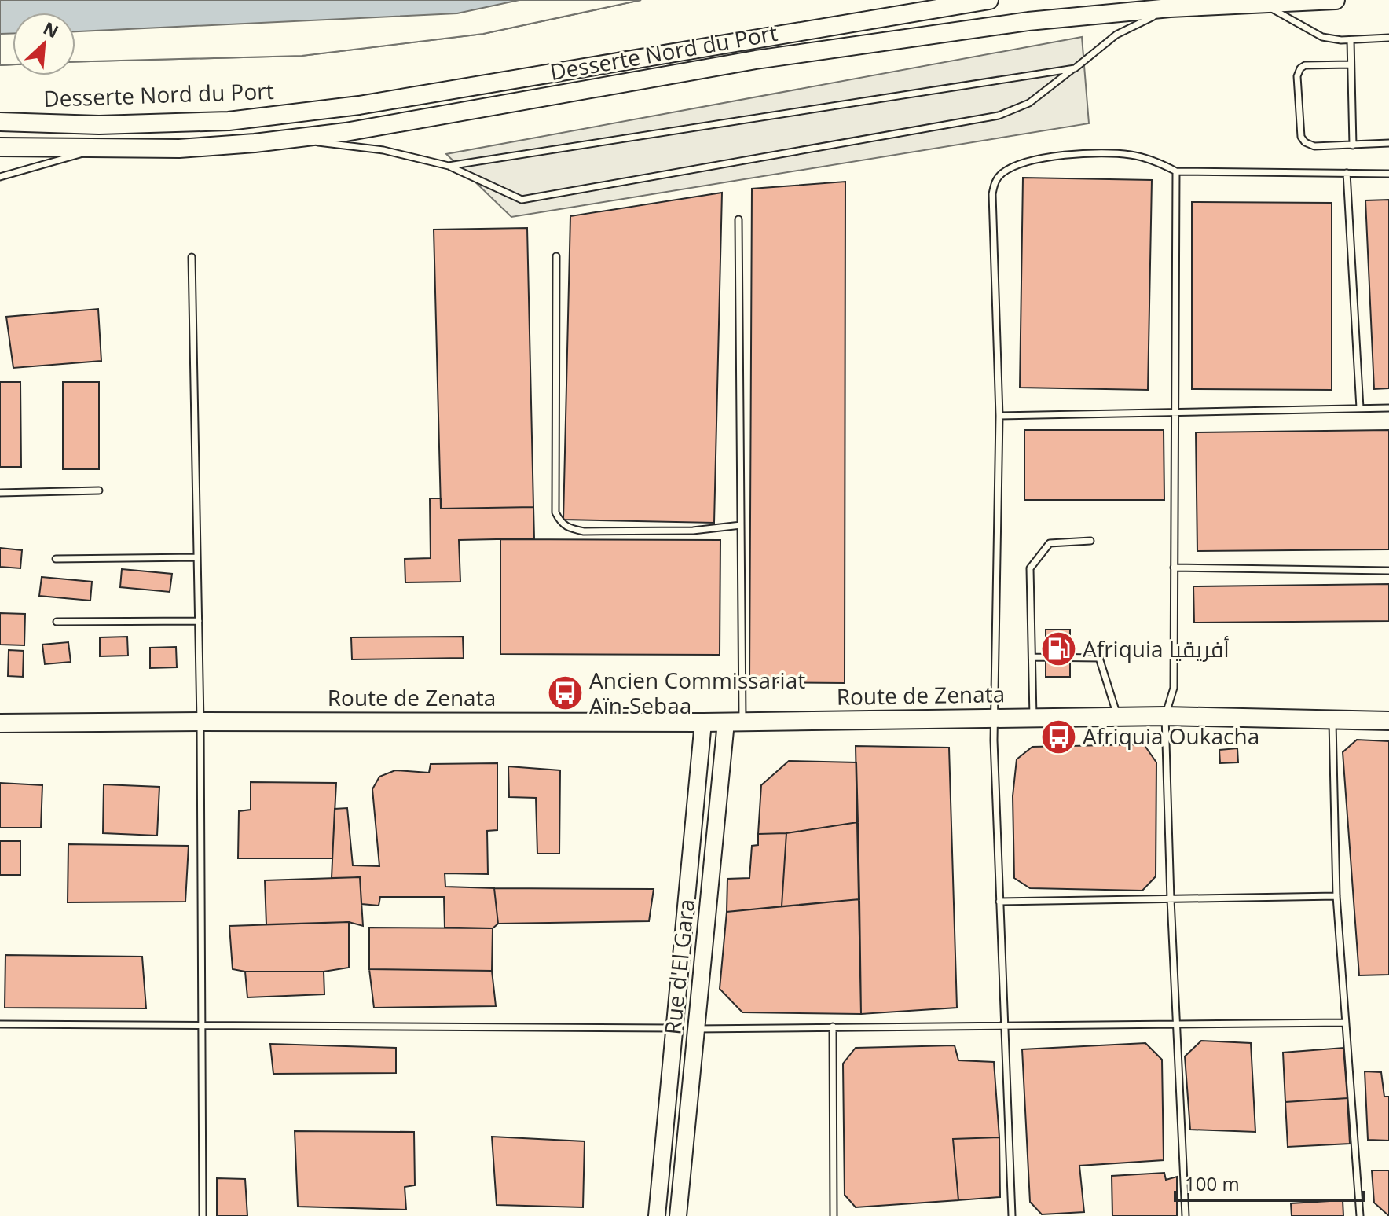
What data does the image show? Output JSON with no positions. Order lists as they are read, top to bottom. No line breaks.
{"streets":{"main road":["Desserte Nord du Port","Route de Zenata"],"street":["Rue d'El Gara"]},"crossings":[["Route de Zenata","Rue d'El Gara"]],"places":{"fuel station":["Afriquia أفريقيا"],"bus stop":["Ancien Commissariat Aïn-Sebaa","Afriquia Oukacha"]},"scale_bar":"100 m","north":"top right"}
